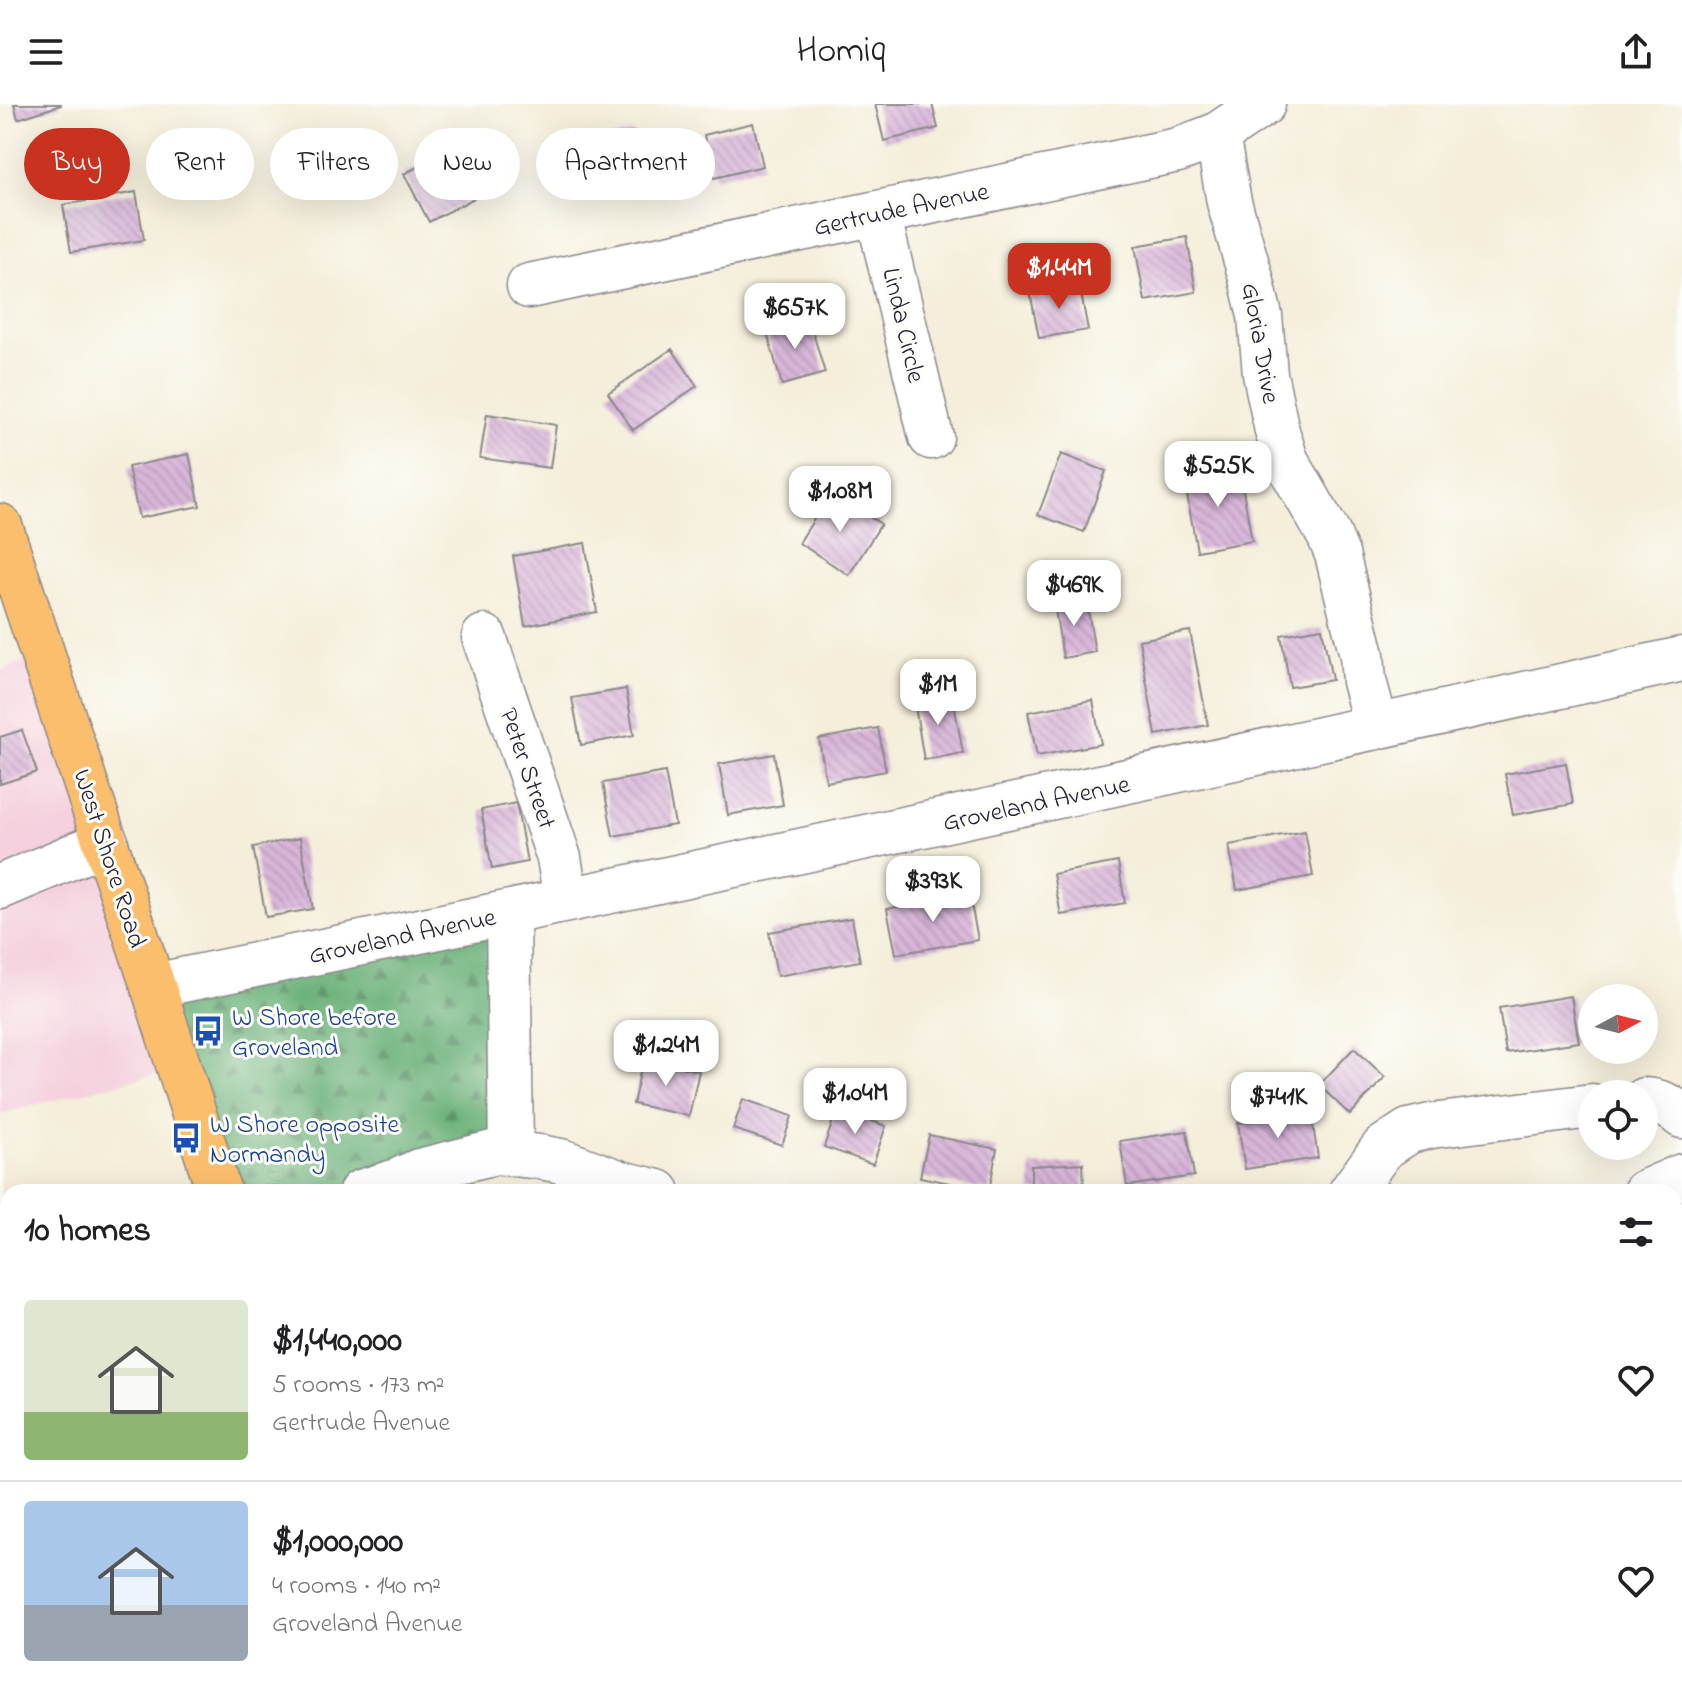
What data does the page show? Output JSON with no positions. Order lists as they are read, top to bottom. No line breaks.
{"streets":{"main road":["West Shore Road"],"street":["Gertrude Avenue","Linda Circle","Gloria Drive","Peter Street","Groveland Avenue"]},"crossings":[["Gertrude Avenue","Linda Circle"],["Gertrude Avenue","Gloria Drive"],["Gloria Drive","Groveland Avenue"],["Peter Street","Groveland Avenue"],["Groveland Avenue","West Shore Road"]],"places":{"bus stop":["W Shore before Groveland","W Shore opposite Normandy"]},"north":"right","page":{"header":"Homiq","chip":["Buy","Rent","Filters","New","Apartment"],"price":["$1.44M","$657K","$525K","$1.08M","$469K","$1M","$393K","$1.24M","$1.04M","$741K"],"heading":"10 homes","list":[{"name":"$1,440,000","note":"5 rooms · 173 m² · Gertrude Avenue"},{"name":"$1,000,000","note":"4 rooms · 140 m² · Groveland Avenue"}]}}
